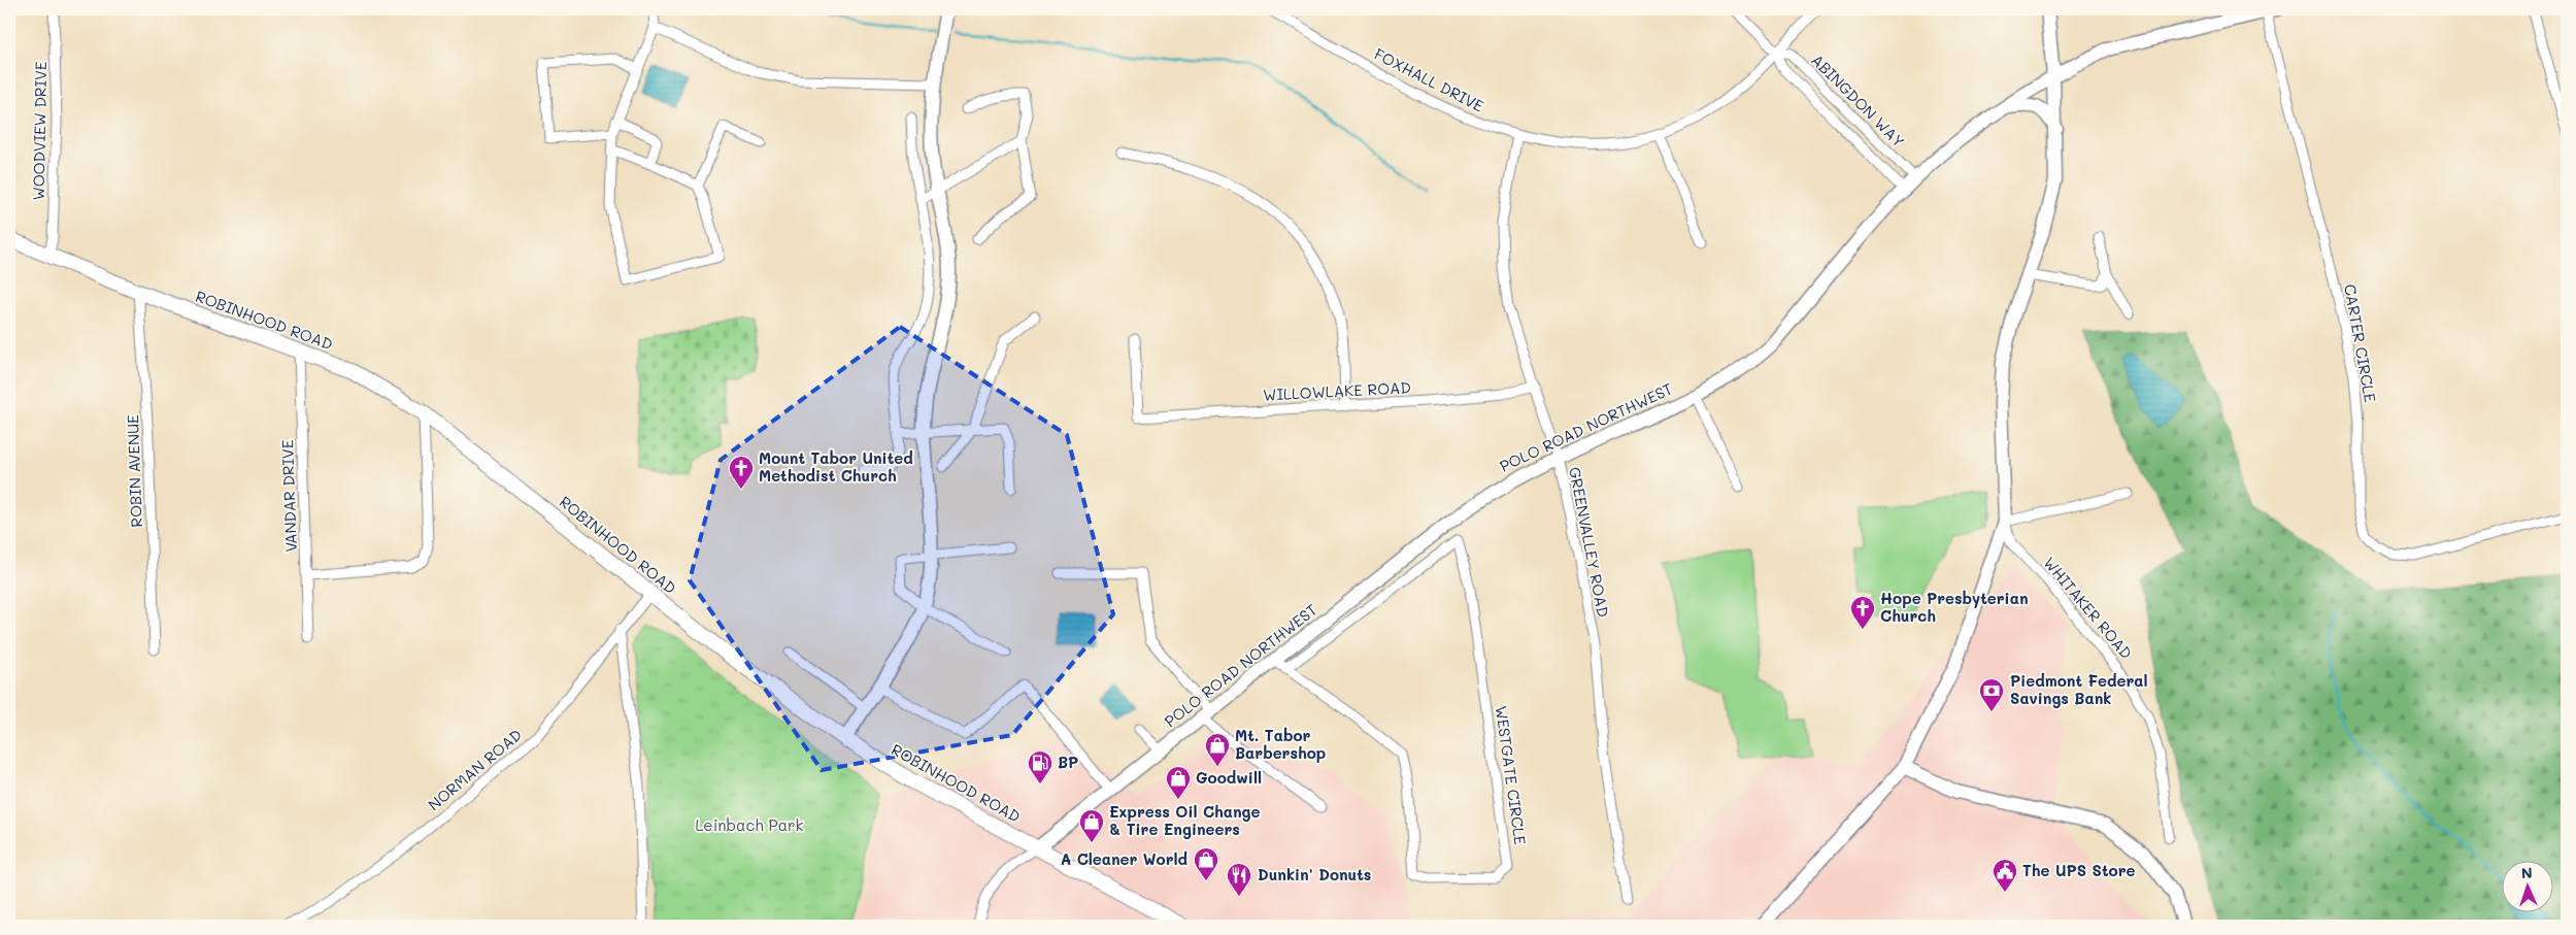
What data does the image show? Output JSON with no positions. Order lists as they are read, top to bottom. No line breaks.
{"streets":{"main road":["ROBINHOOD ROAD"],"street":["FOXHALL DRIVE","ABINGDON WAY","WOODVIEW DRIVE","CARTER CIRCLE","WILLOWLAKE ROAD","POLO ROAD NORTHWEST","ROBIN AVENUE","VANDAR DRIVE","GREENVALLEY ROAD","WHITAKER ROAD","NORMAN ROAD","WESTGATE CIRCLE"]},"crossings":[["FOXHALL DRIVE","ABINGDON WAY"],["FOXHALL DRIVE","GREENVALLEY ROAD"],["ABINGDON WAY","POLO ROAD NORTHWEST"],["WOODVIEW DRIVE","ROBINHOOD ROAD"],["ROBINHOOD ROAD","POLO ROAD NORTHWEST"],["ROBINHOOD ROAD","ROBIN AVENUE"],["ROBINHOOD ROAD","VANDAR DRIVE"],["ROBINHOOD ROAD","NORMAN ROAD"],["CARTER CIRCLE","POLO ROAD NORTHWEST"],["WILLOWLAKE ROAD","GREENVALLEY ROAD"],["POLO ROAD NORTHWEST","GREENVALLEY ROAD"],["POLO ROAD NORTHWEST","WESTGATE CIRCLE"]],"parks":["Leinbach Park"],"places":{"church":["Mount Tabor United Methodist Church","Hope Presbyterian Church"],"bank":["Piedmont Federal Savings Bank"],"shop":["Mt. Tabor Barbershop","Goodwill","Express Oil Change & Tire Engineers","A Cleaner World"],"fuel station":["BP"],"public building":["The UPS Store"],"restaurant":["Dunkin' Donuts"]},"north":"top"}
